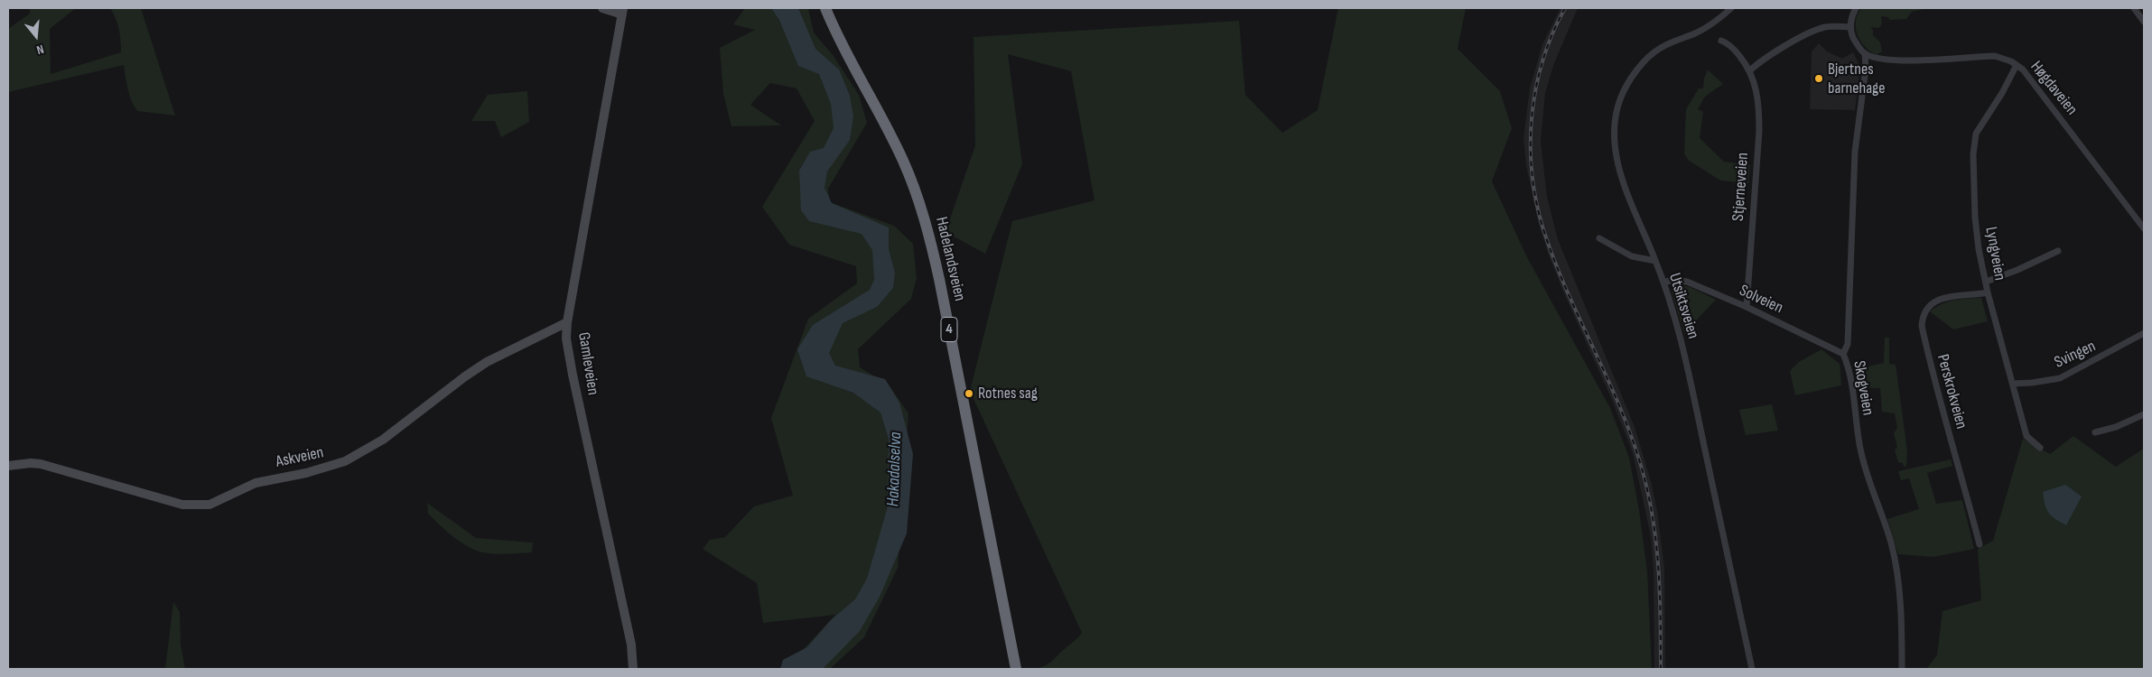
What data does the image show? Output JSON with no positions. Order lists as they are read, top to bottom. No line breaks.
{"streets":{"highway":["Hadelandsveien","4"],"main road":["Gamleveien","Askveien"],"street":["Høgdaveien","Stjerneveien","Lyngveien","Solveien","Utsiktsveien","Svingen","Skogveien","Perskrokveien"]},"crossings":[["Høgdaveien","Lyngveien"],["Høgdaveien","Skogveien"],["Stjerneveien","Solveien"],["Lyngveien","Svingen"],["Lyngveien","Perskrokveien"],["Solveien","Utsiktsveien"],["Solveien","Skogveien"],["Gamleveien","Askveien"]],"water":["Hakadalselva"],"places":["Bjertnes barnehage","Rotnes sag"],"north":"bottom"}
